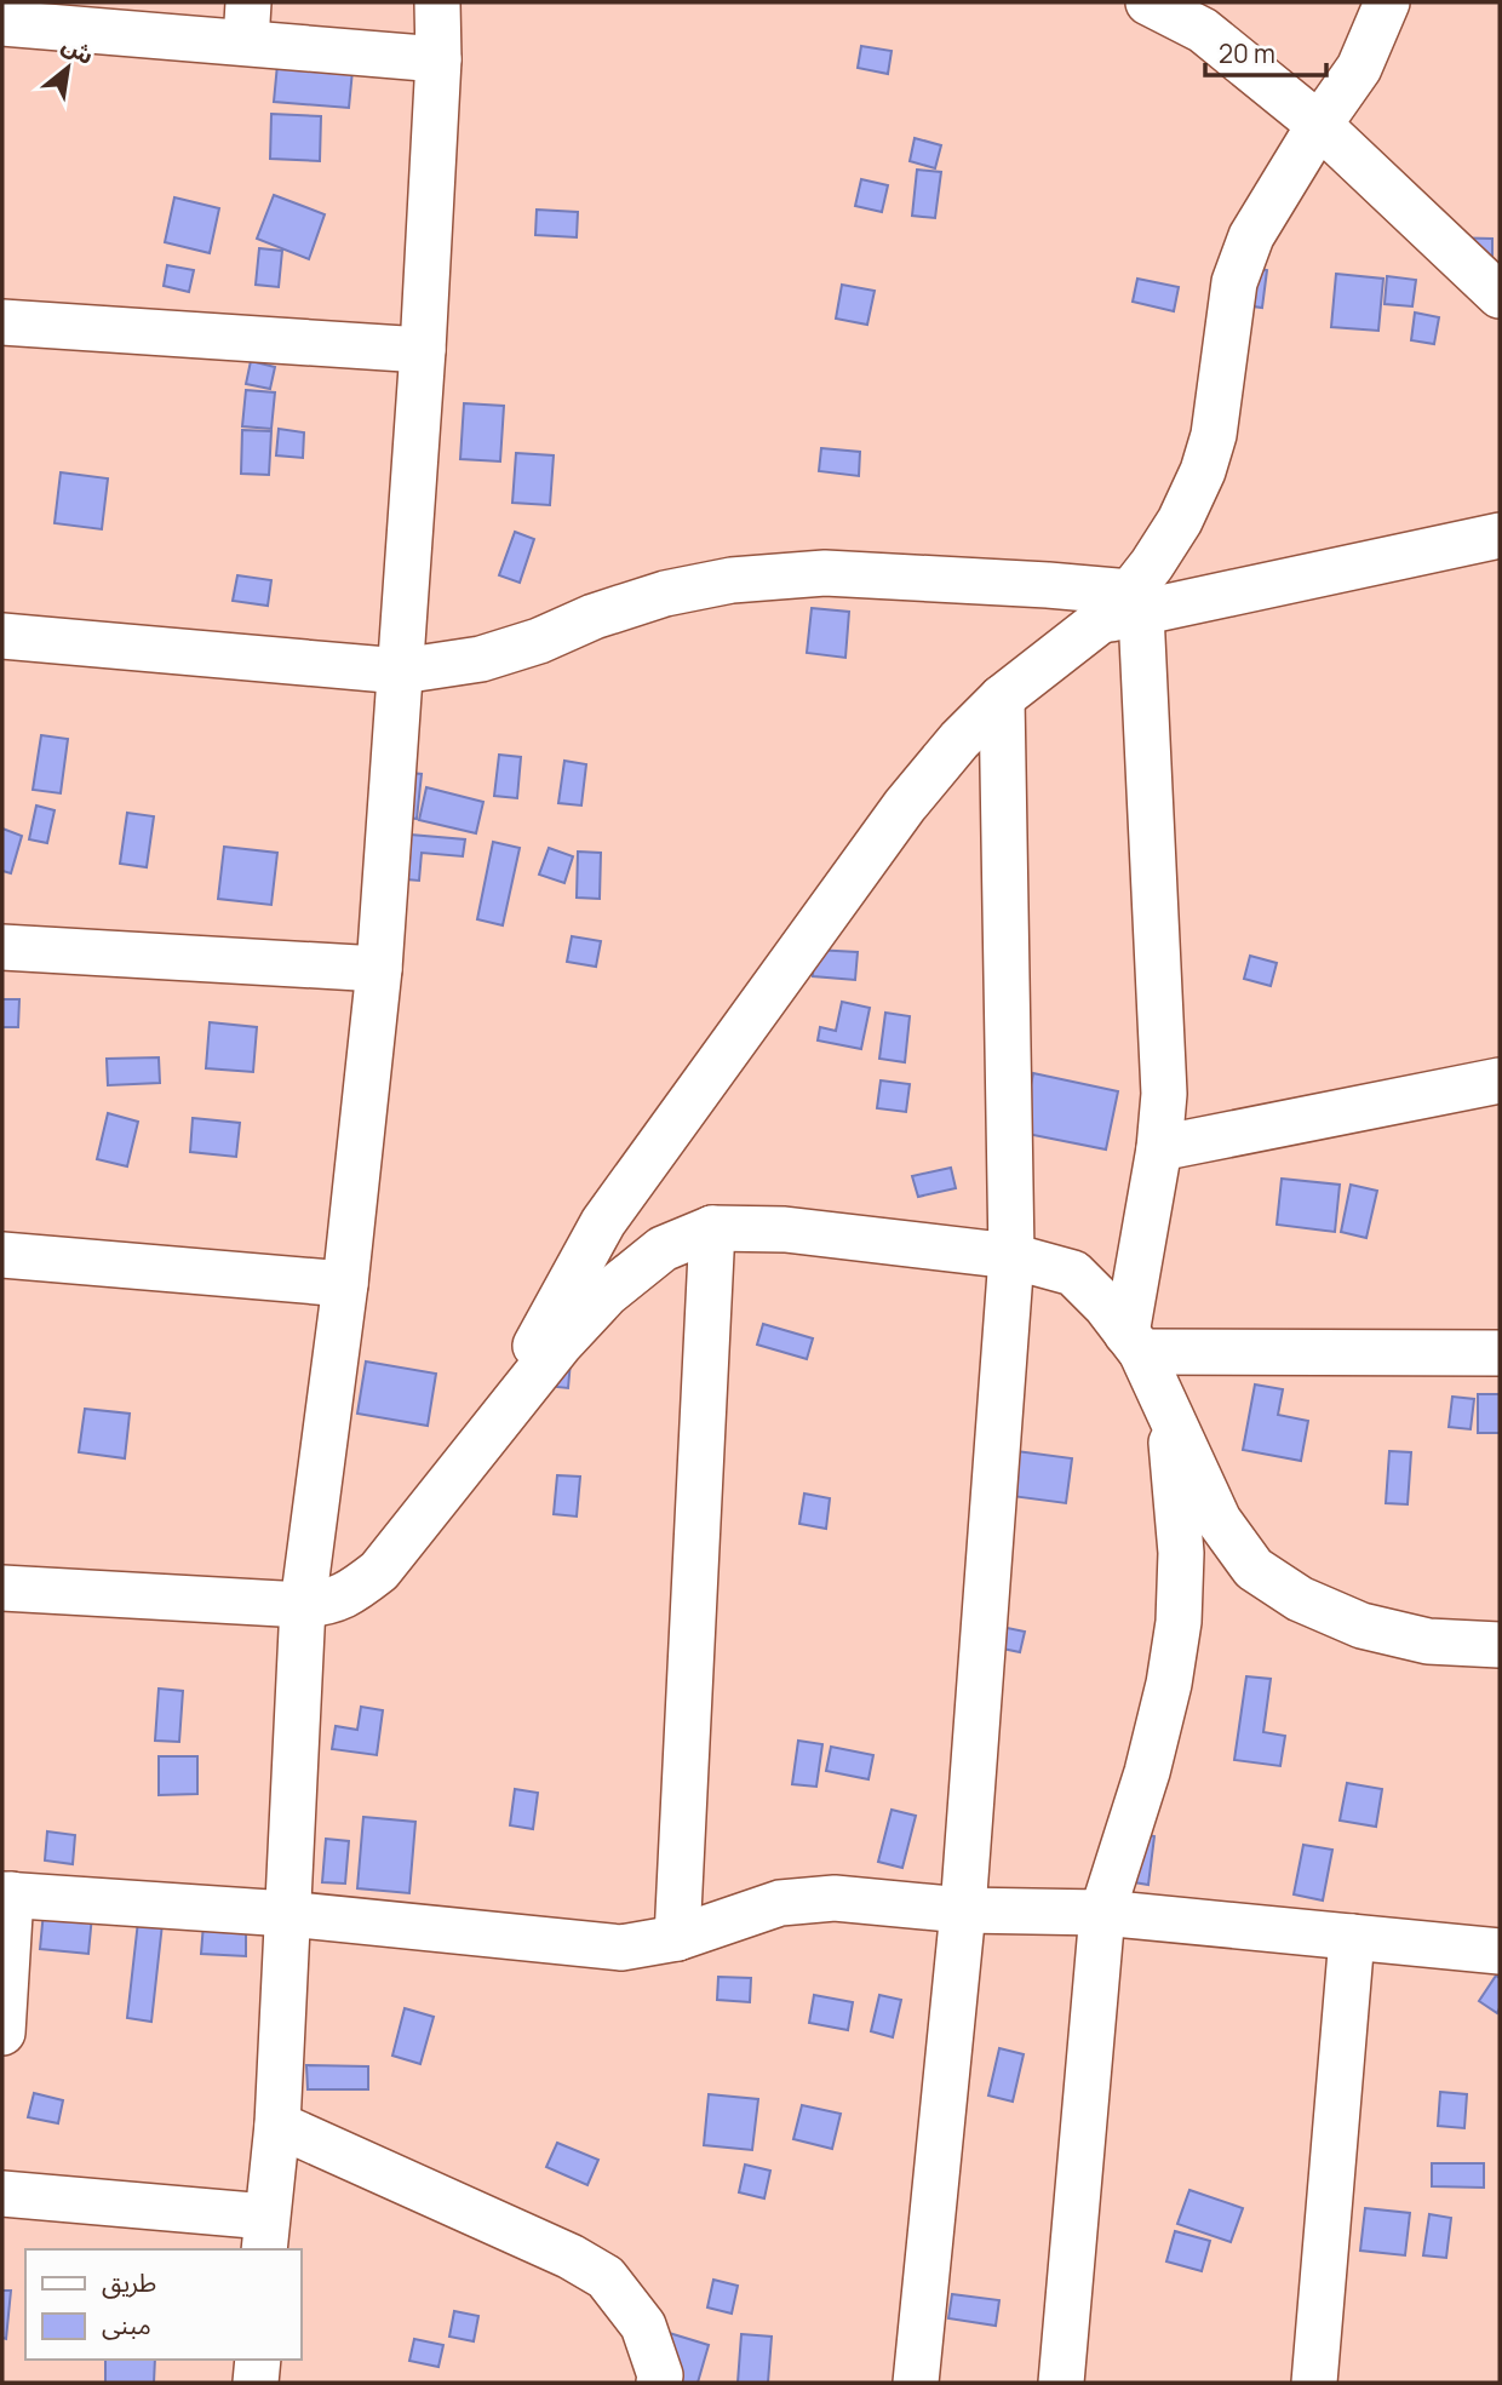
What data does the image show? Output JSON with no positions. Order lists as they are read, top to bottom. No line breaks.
{"legend":["طريق","مبنى"],"scale_bar":"20 m","north":"top right"}
